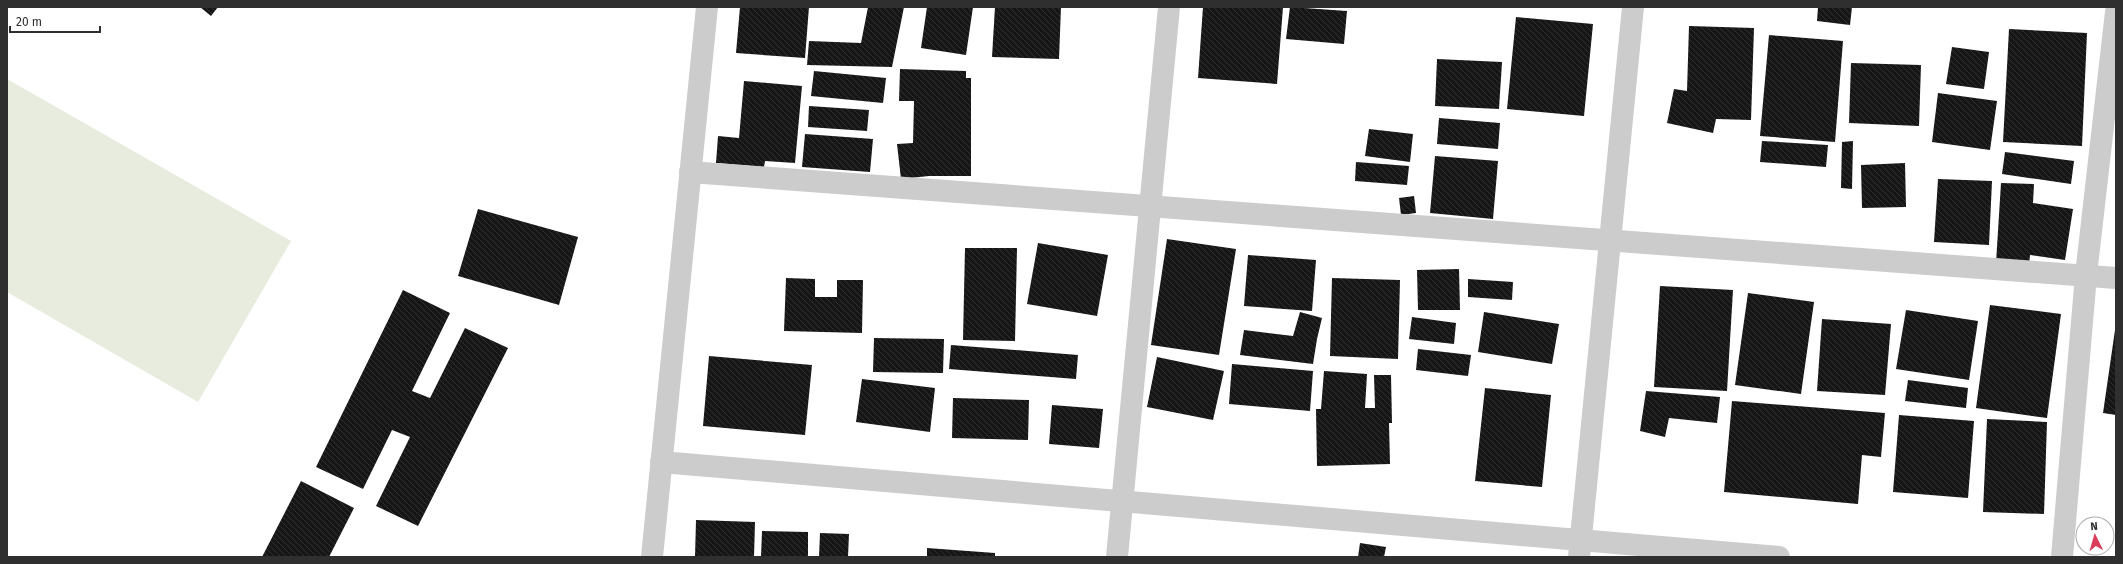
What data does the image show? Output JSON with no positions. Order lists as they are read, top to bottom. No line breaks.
{"scale_bar":"20 m","north":"top"}
